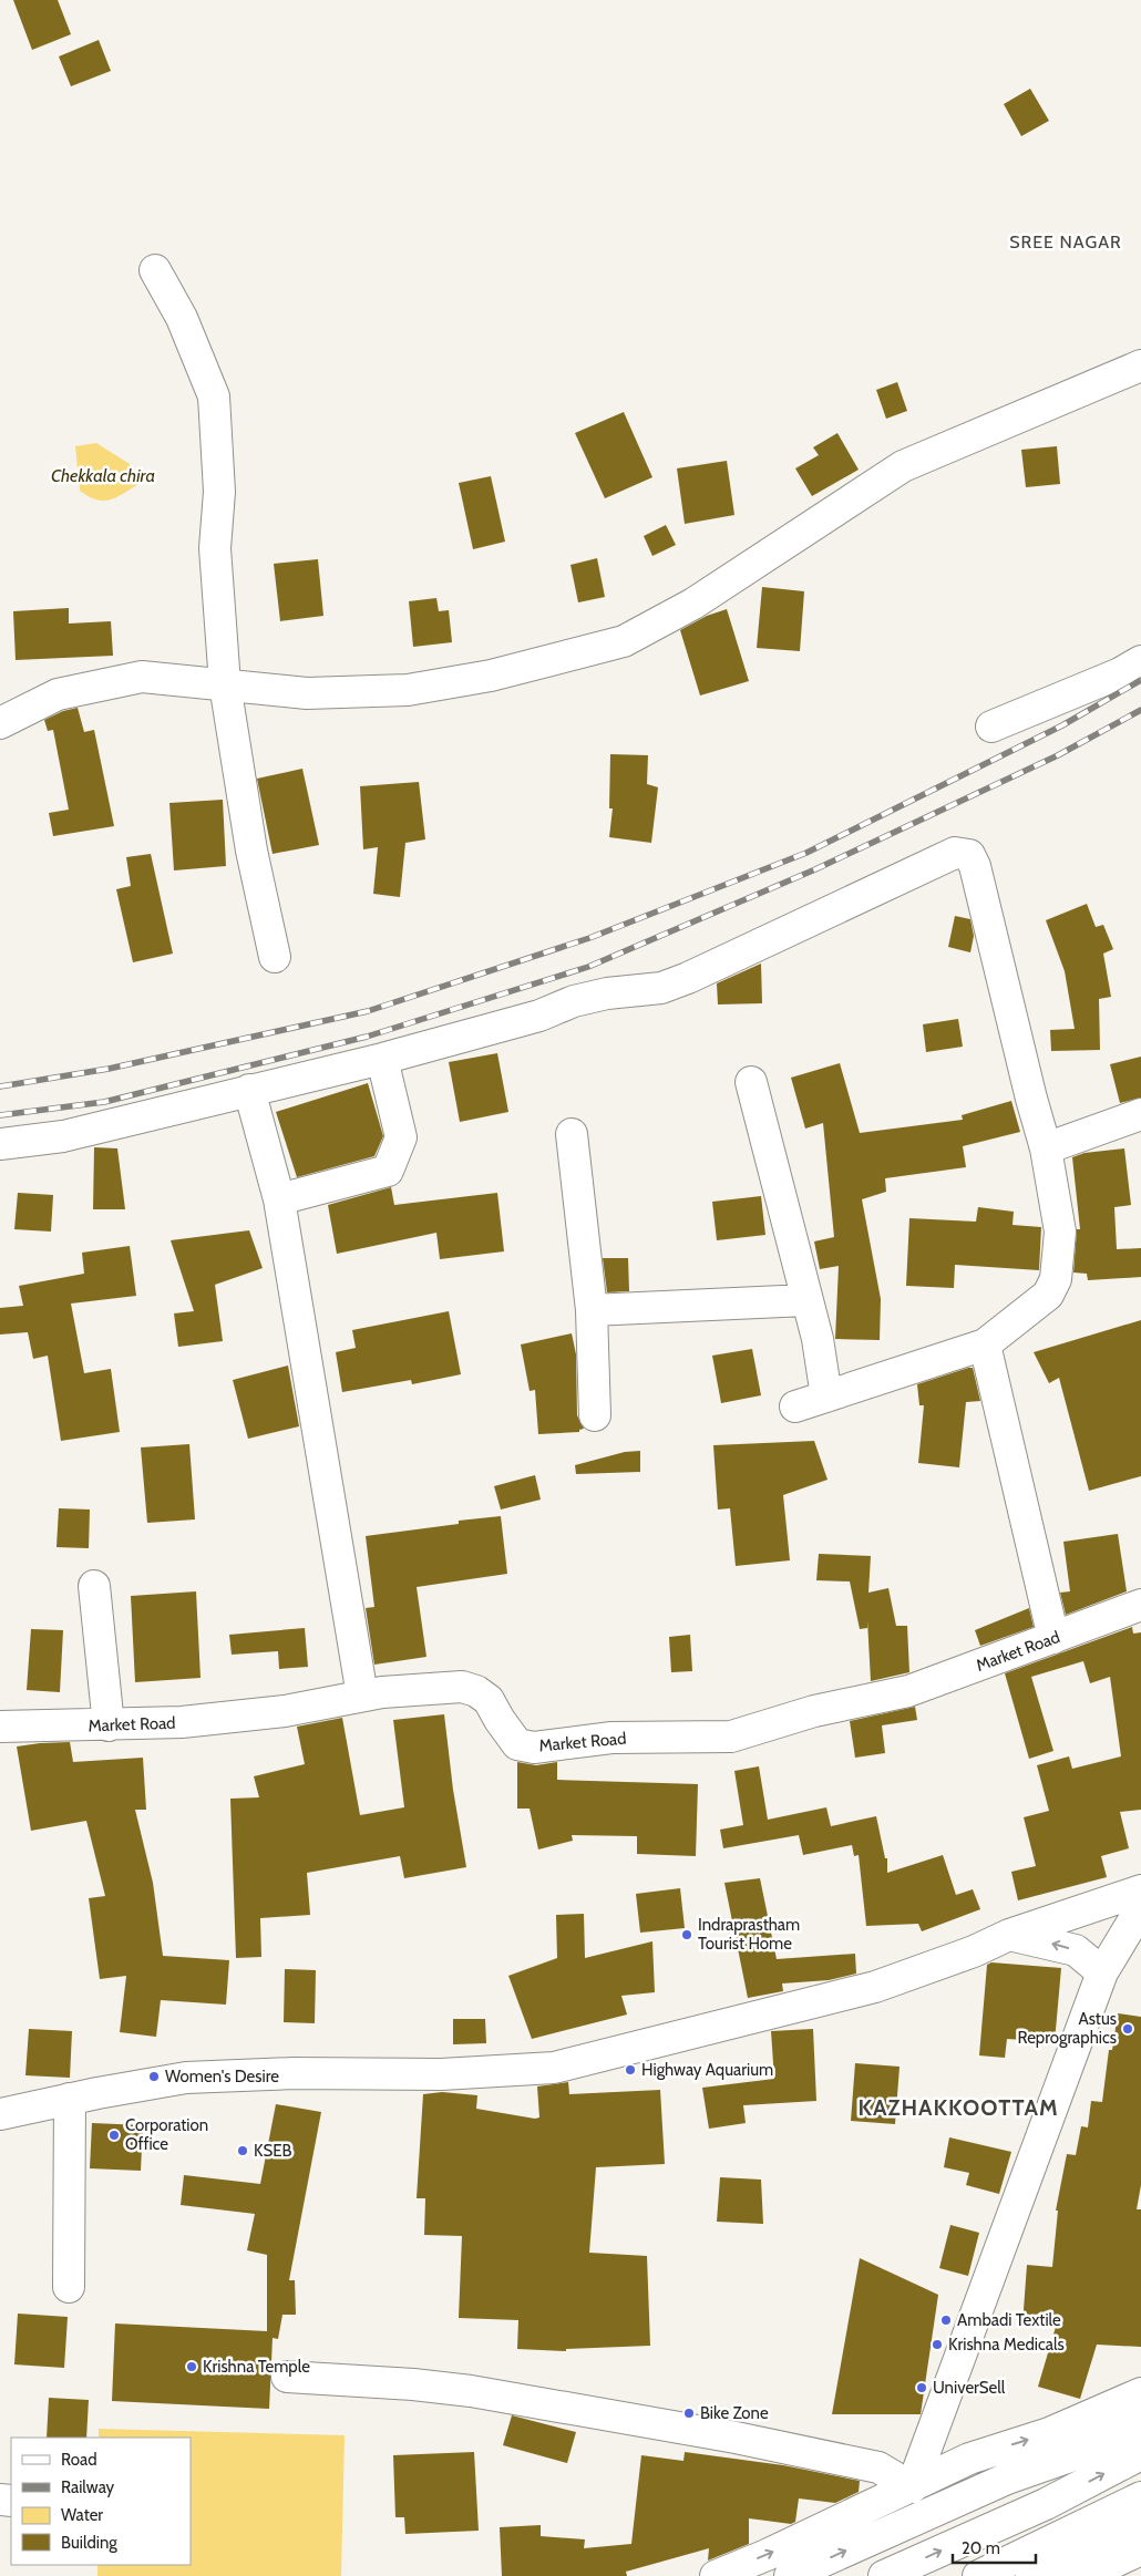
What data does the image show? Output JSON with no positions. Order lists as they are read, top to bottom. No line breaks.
{"streets":{"main road":["Market Road"]},"districts":["SREE NAGAR","KAZHAKKOOTTAM"],"water":["Chekkala chira"],"places":["Indraprastham Tourist Home","Astus Reprographics","Highway Aquarium","Women's Desire","Corporation Office","KSEB","Ambadi Textile","Krishna Medicals","Krishna Temple","UniverSell","Bike Zone"],"legend":["Road","Railway","Water","Building"],"scale_bar":"20 m"}
